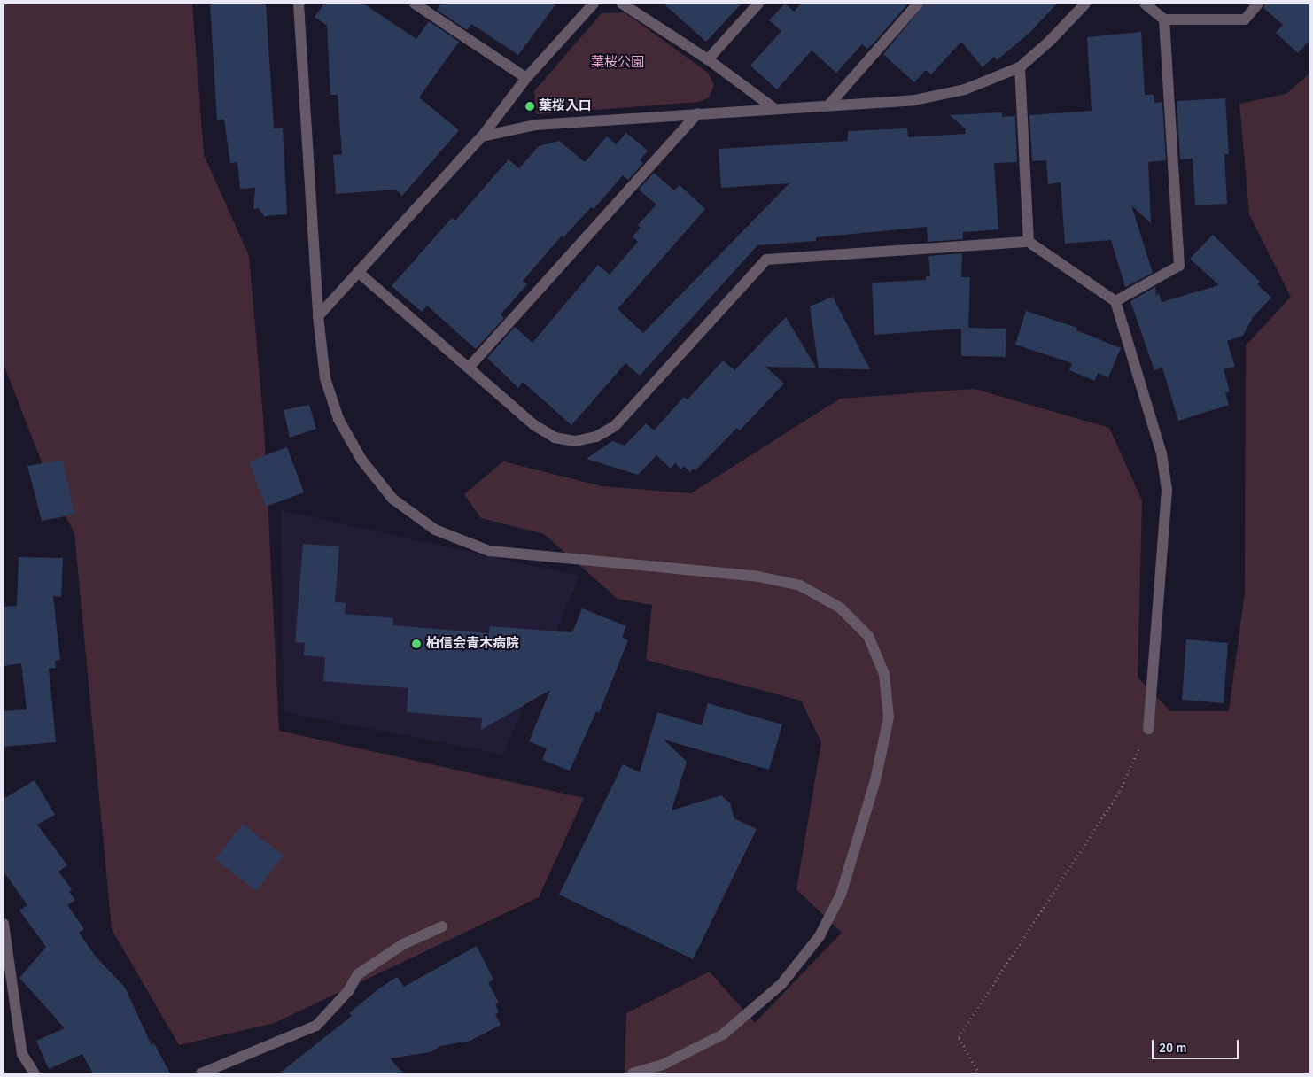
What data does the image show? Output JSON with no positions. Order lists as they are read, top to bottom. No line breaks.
{"parks":["葉桜公園"],"places":["葉桜入口","柏信会青木病院"],"scale_bar":"20 m"}
